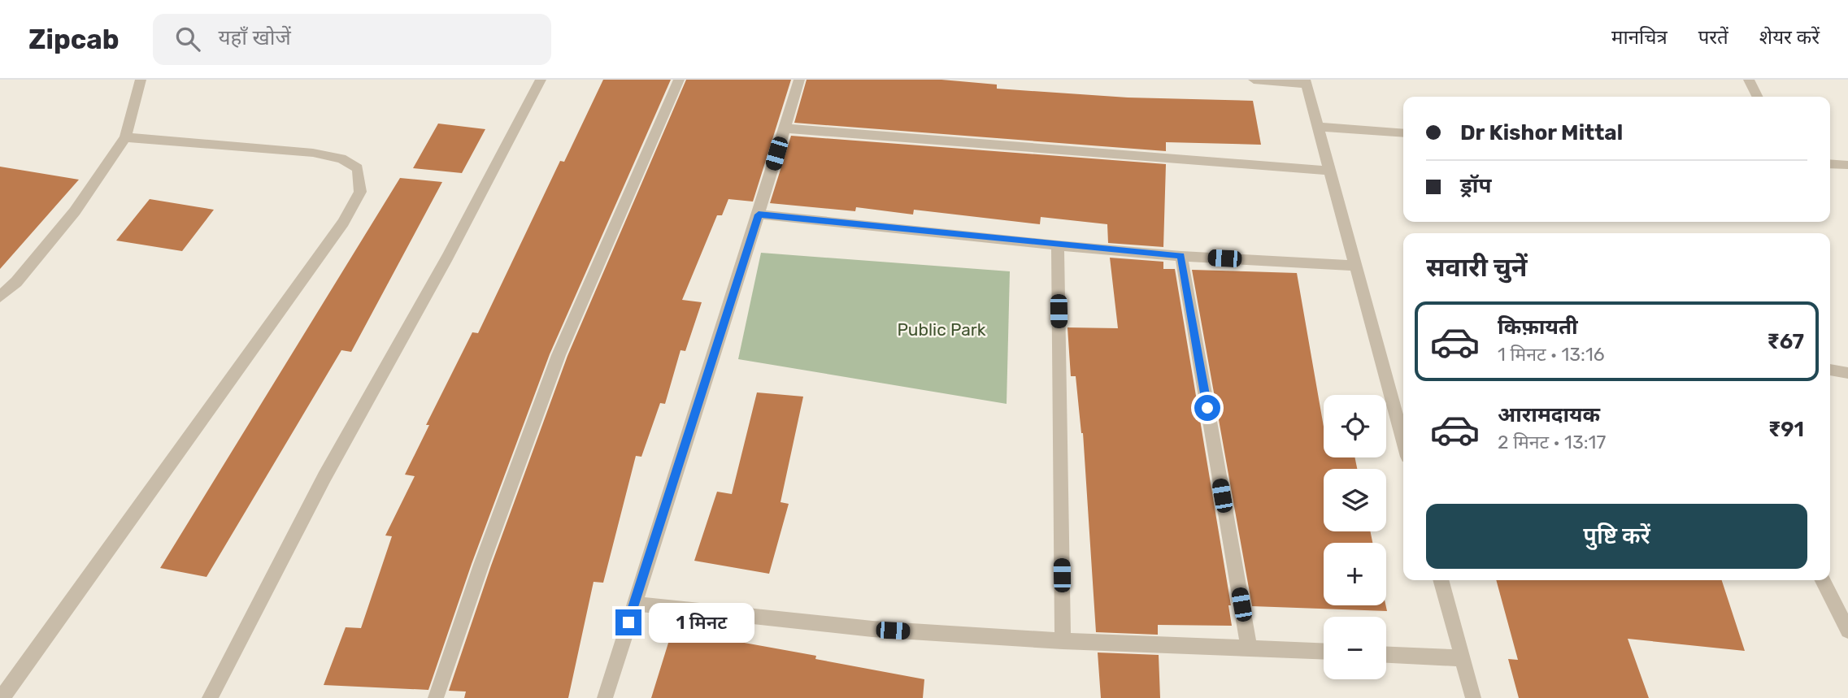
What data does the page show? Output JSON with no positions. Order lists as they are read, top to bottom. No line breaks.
{"parks":["Public Park"],"page":{"header":"Zipcab","search":"यहाँ खोजें","nav":["मानचित्र","परतें","शेयर करें"],"banner":["Dr Kishor Mittal","ड्रॉप"],"heading":"सवारी चुनें","list":[{"name":"किफ़ायती","note":"1 मिनट · 13:16","value":"₹67"},{"name":"आरामदायक","note":"2 मिनट · 13:17","value":"₹91"}],"map_buttons":["+","−"],"buttons":"पुष्टि करें","bubble":"1 मिनट"}}
